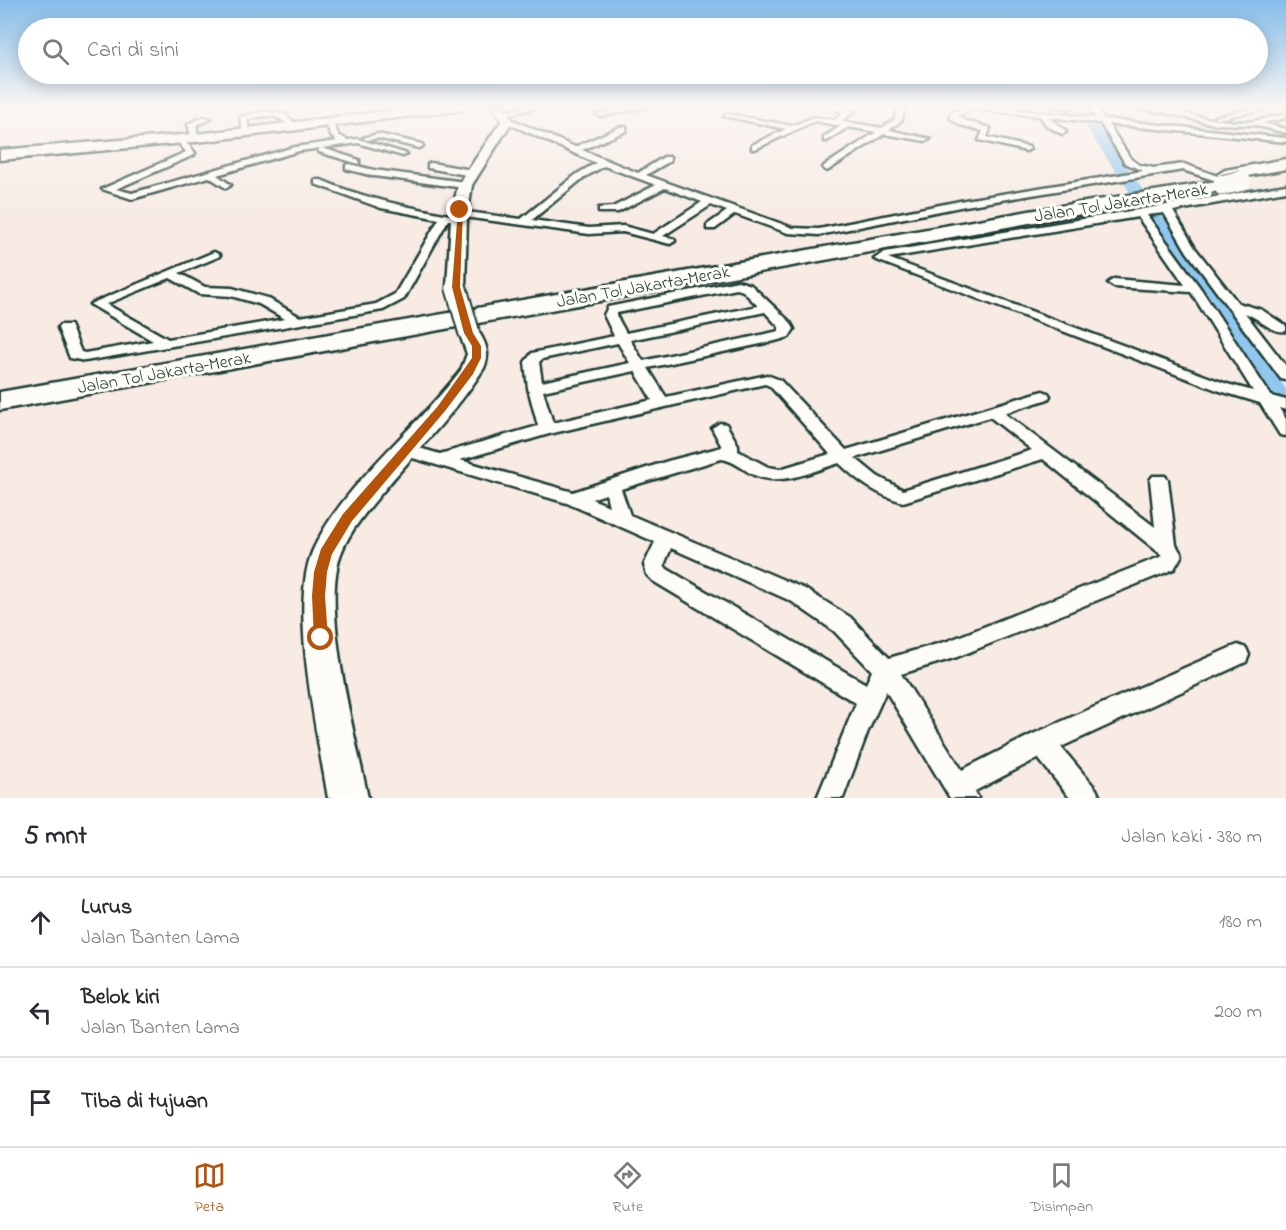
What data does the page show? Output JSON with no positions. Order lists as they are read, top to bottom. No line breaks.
{"streets":{"highway":["Jalan Tol Jakarta–Merak"]},"page":{"search":"Cari di sini","heading":["5 mnt","Jalan kaki · 380 m"],"list":[["Lurus","Jalan Banten Lama","180 m"],["Belok kiri","Jalan Banten Lama","200 m"],"Tiba di tujuan"],"nav":["Peta","Rute","Disimpan"]}}
